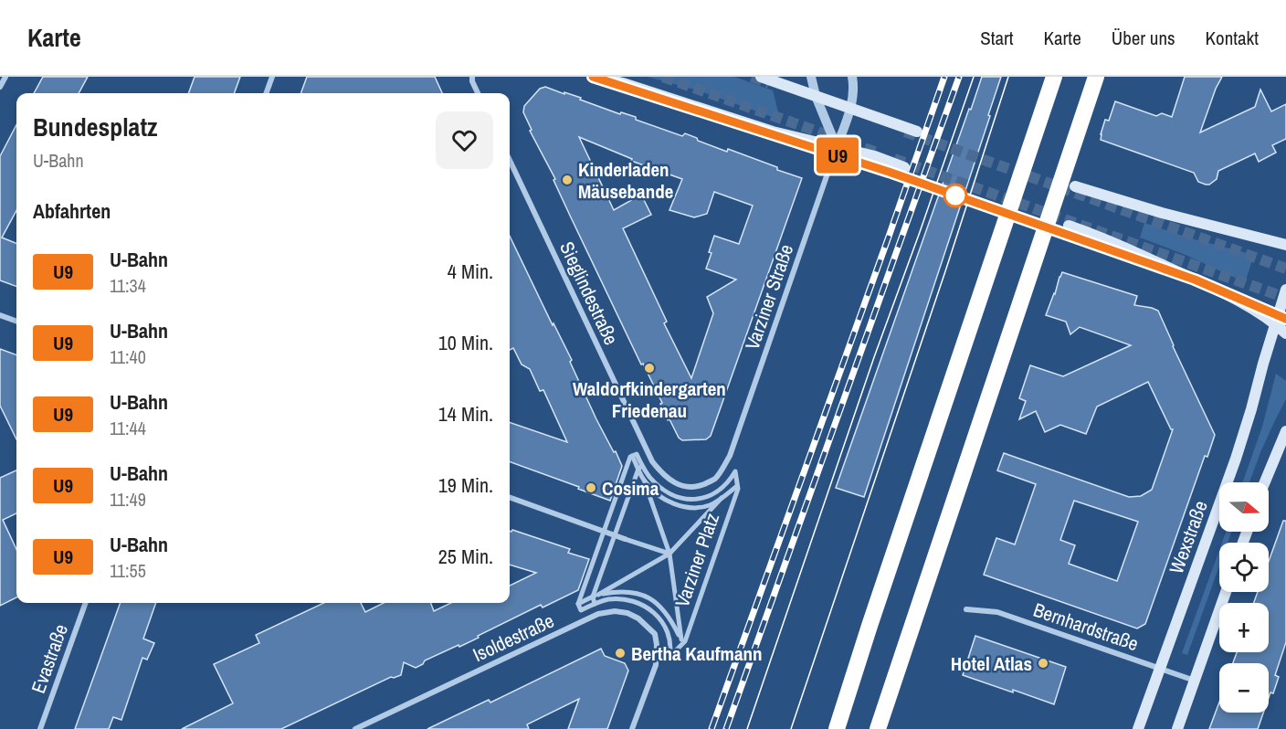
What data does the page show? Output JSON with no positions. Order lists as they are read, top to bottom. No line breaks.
{"streets":{"main road":["Wexstraße"],"street":["Sieglindestraße","Varziner Straße","Varziner Platz","Bernhardstraße","Isoldestraße","Evastraße"]},"crossings":[["Sieglindestraße","Varziner Platz"],["Varziner Straße","Varziner Platz"],["Wexstraße","Bernhardstraße"]],"places":["Kinderladen Mäusebande","Waldorfkindergarten Friedenau","Cosima","Bertha Kaufmann","Hotel Atlas"],"lines":["metro line U9"],"north":"right","page":{"header":"Karte","nav":["Start","Karte","Über uns","Kontakt"],"on_map":"U9","heading":[["Bundesplatz","U-Bahn"],"Abfahrten"],"list":[{"mark":"U9","name":"U-Bahn","note":"11:34","value":"4 Min."},{"mark":"U9","name":"U-Bahn","note":"11:40","value":"10 Min."},{"mark":"U9","name":"U-Bahn","note":"11:44","value":"14 Min."},{"mark":"U9","name":"U-Bahn","note":"11:49","value":"19 Min."},{"mark":"U9","name":"U-Bahn","note":"11:55","value":"25 Min."}],"map_buttons":["+","−"]}}
